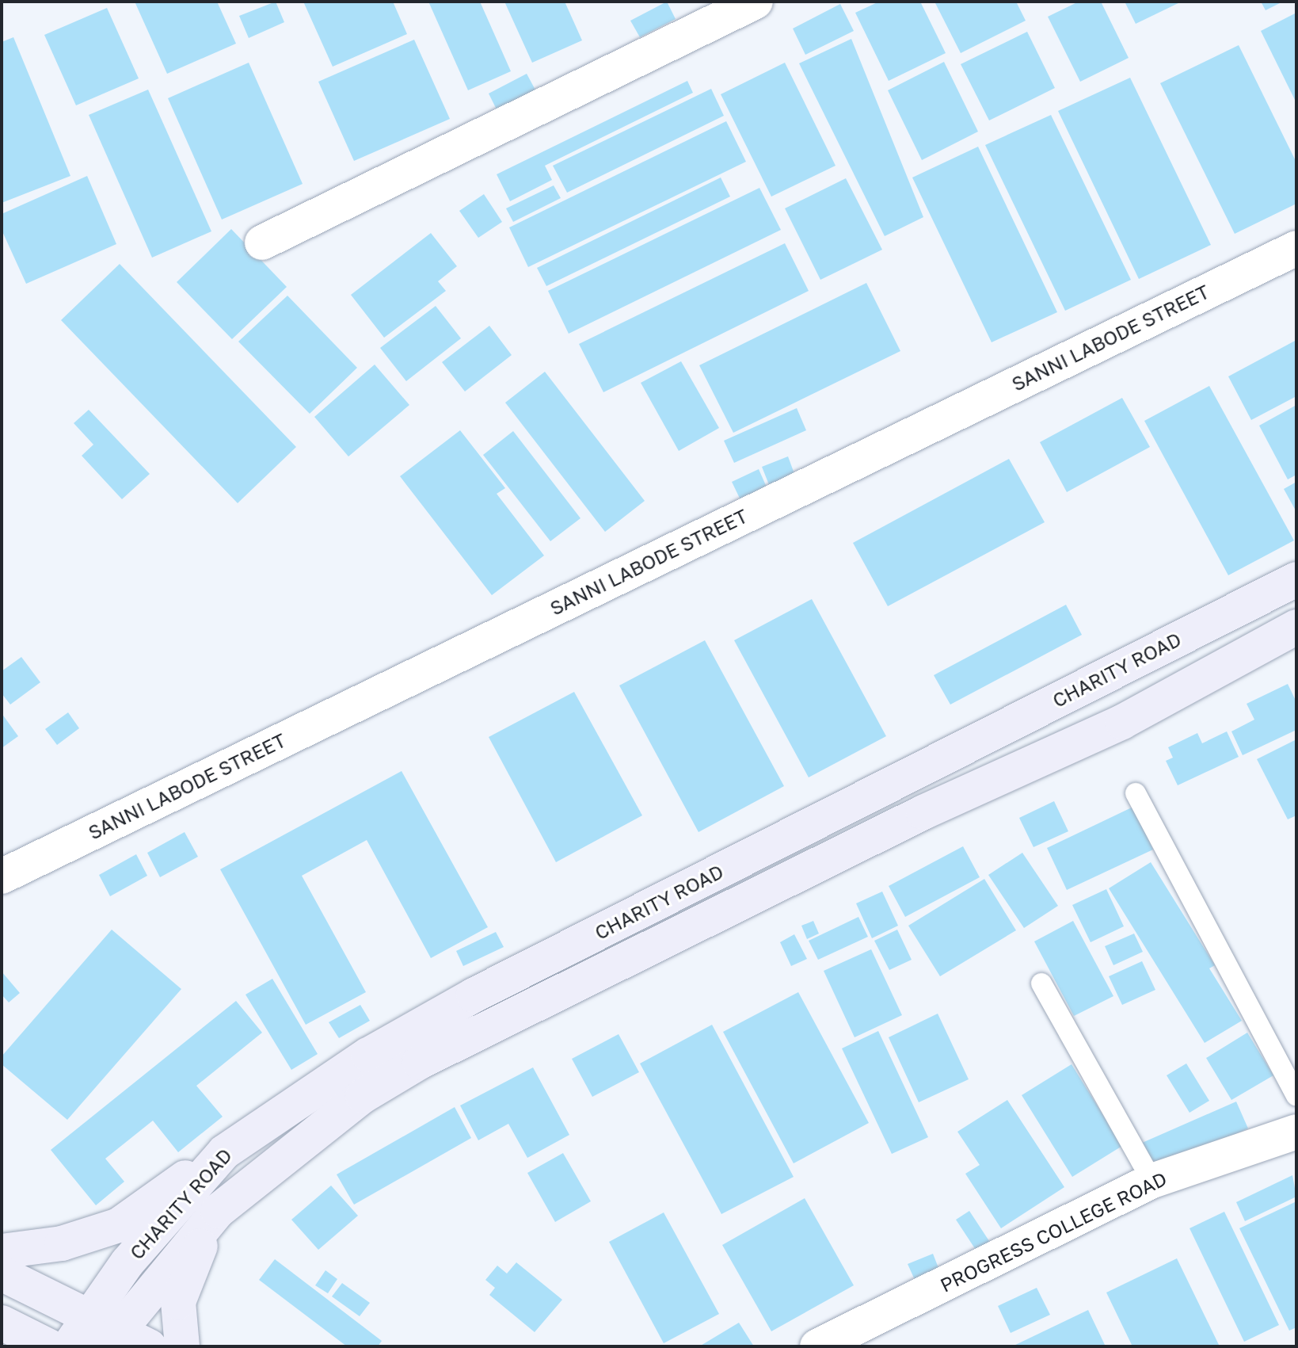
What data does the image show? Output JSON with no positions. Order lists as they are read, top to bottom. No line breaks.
{"streets":{"street":["SANNI LABODE STREET","CHARITY ROAD","PROGRESS COLLEGE ROAD"]}}
